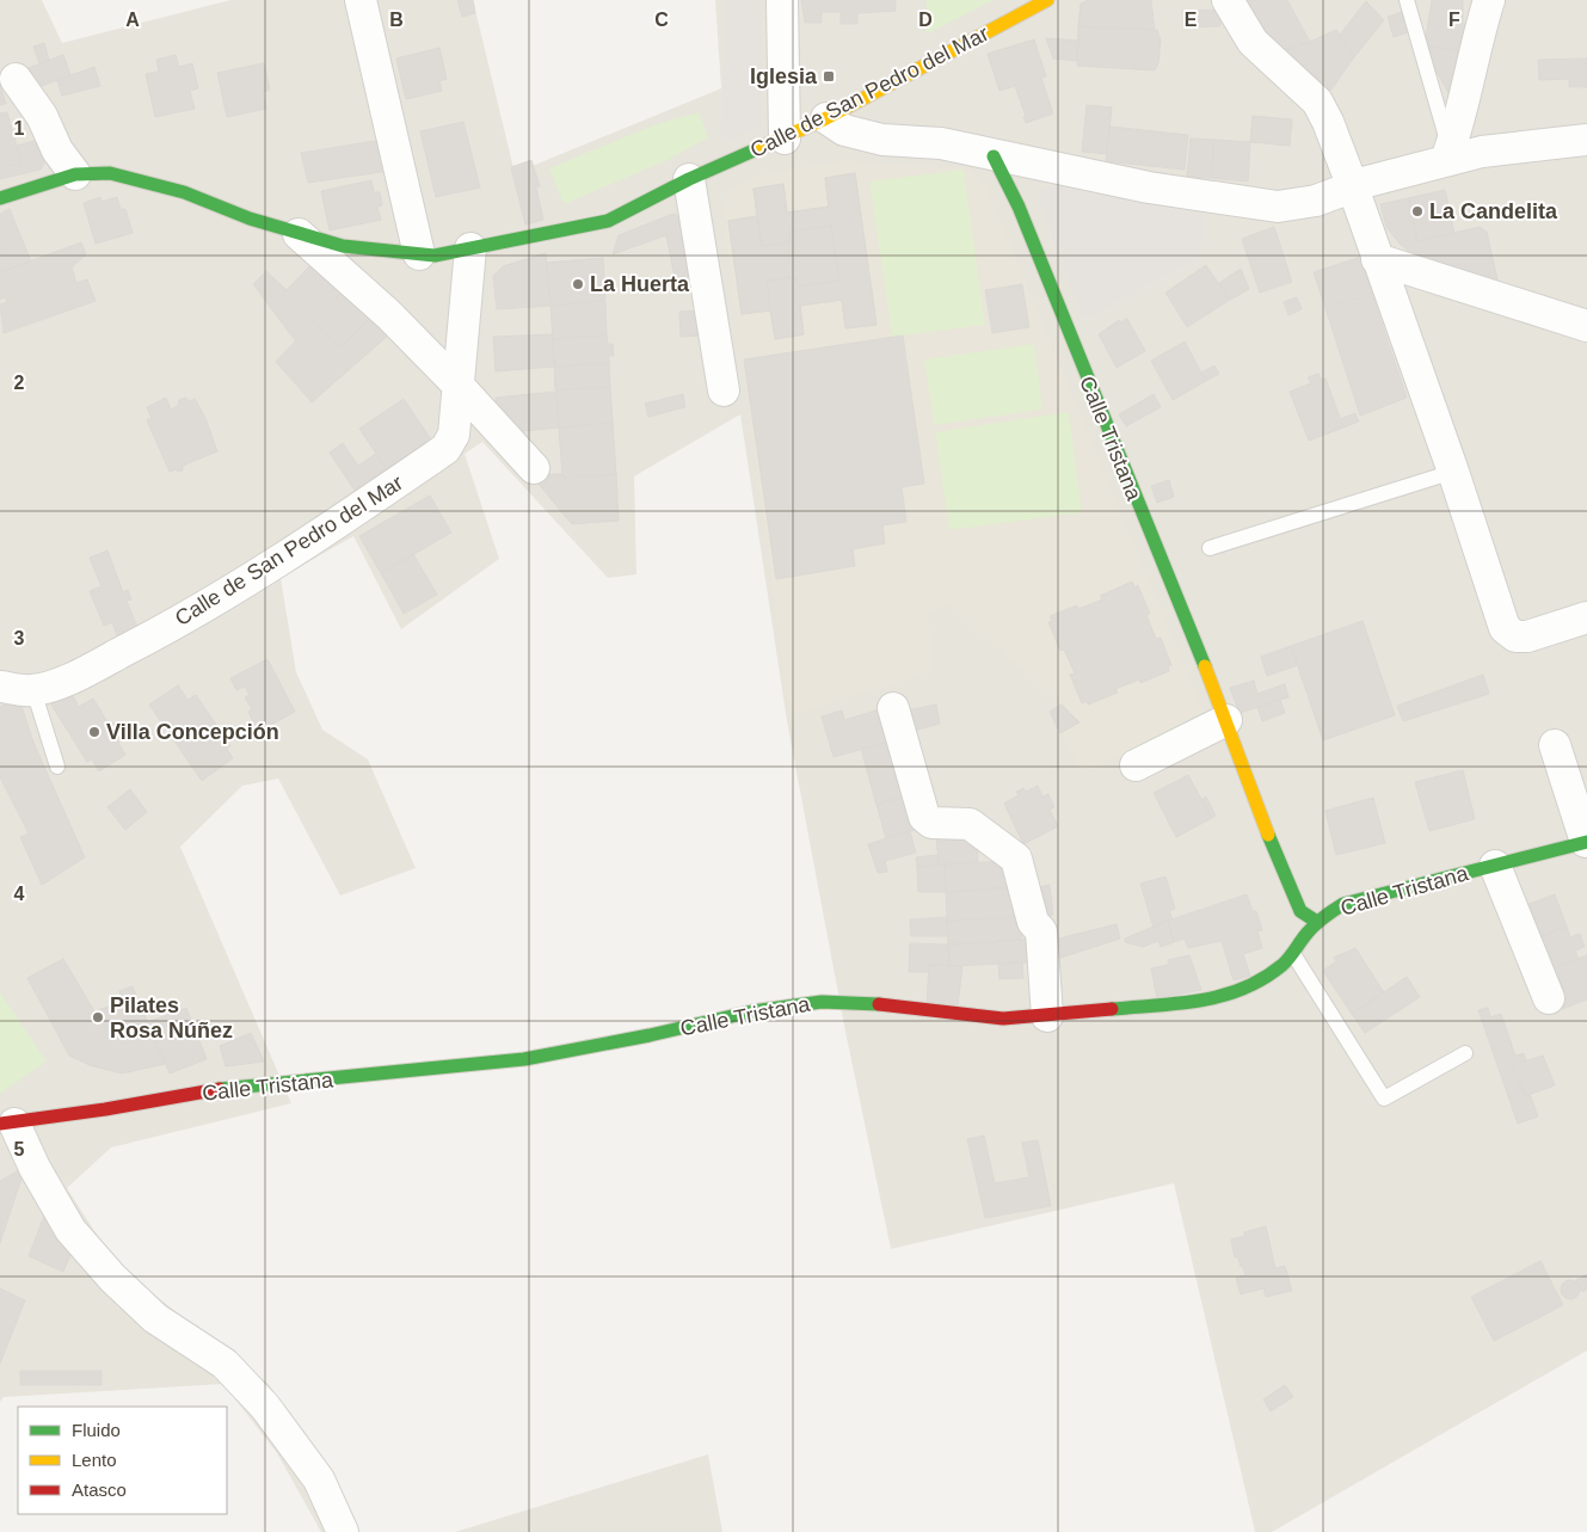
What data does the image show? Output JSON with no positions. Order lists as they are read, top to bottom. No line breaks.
{"streets":{"street":["Calle de San Pedro del Mar","Calle Tristana"]},"places":{"transit":["Iglesia"],"other":["La Candelita","La Huerta","Villa Concepción","Pilates Rosa Núñez"]},"legend":["Fluido","Lento","Atasco"],"grid":{"columns":["A","B","C","D","E","F"],"rows":["1","2","3","4","5"]}}
